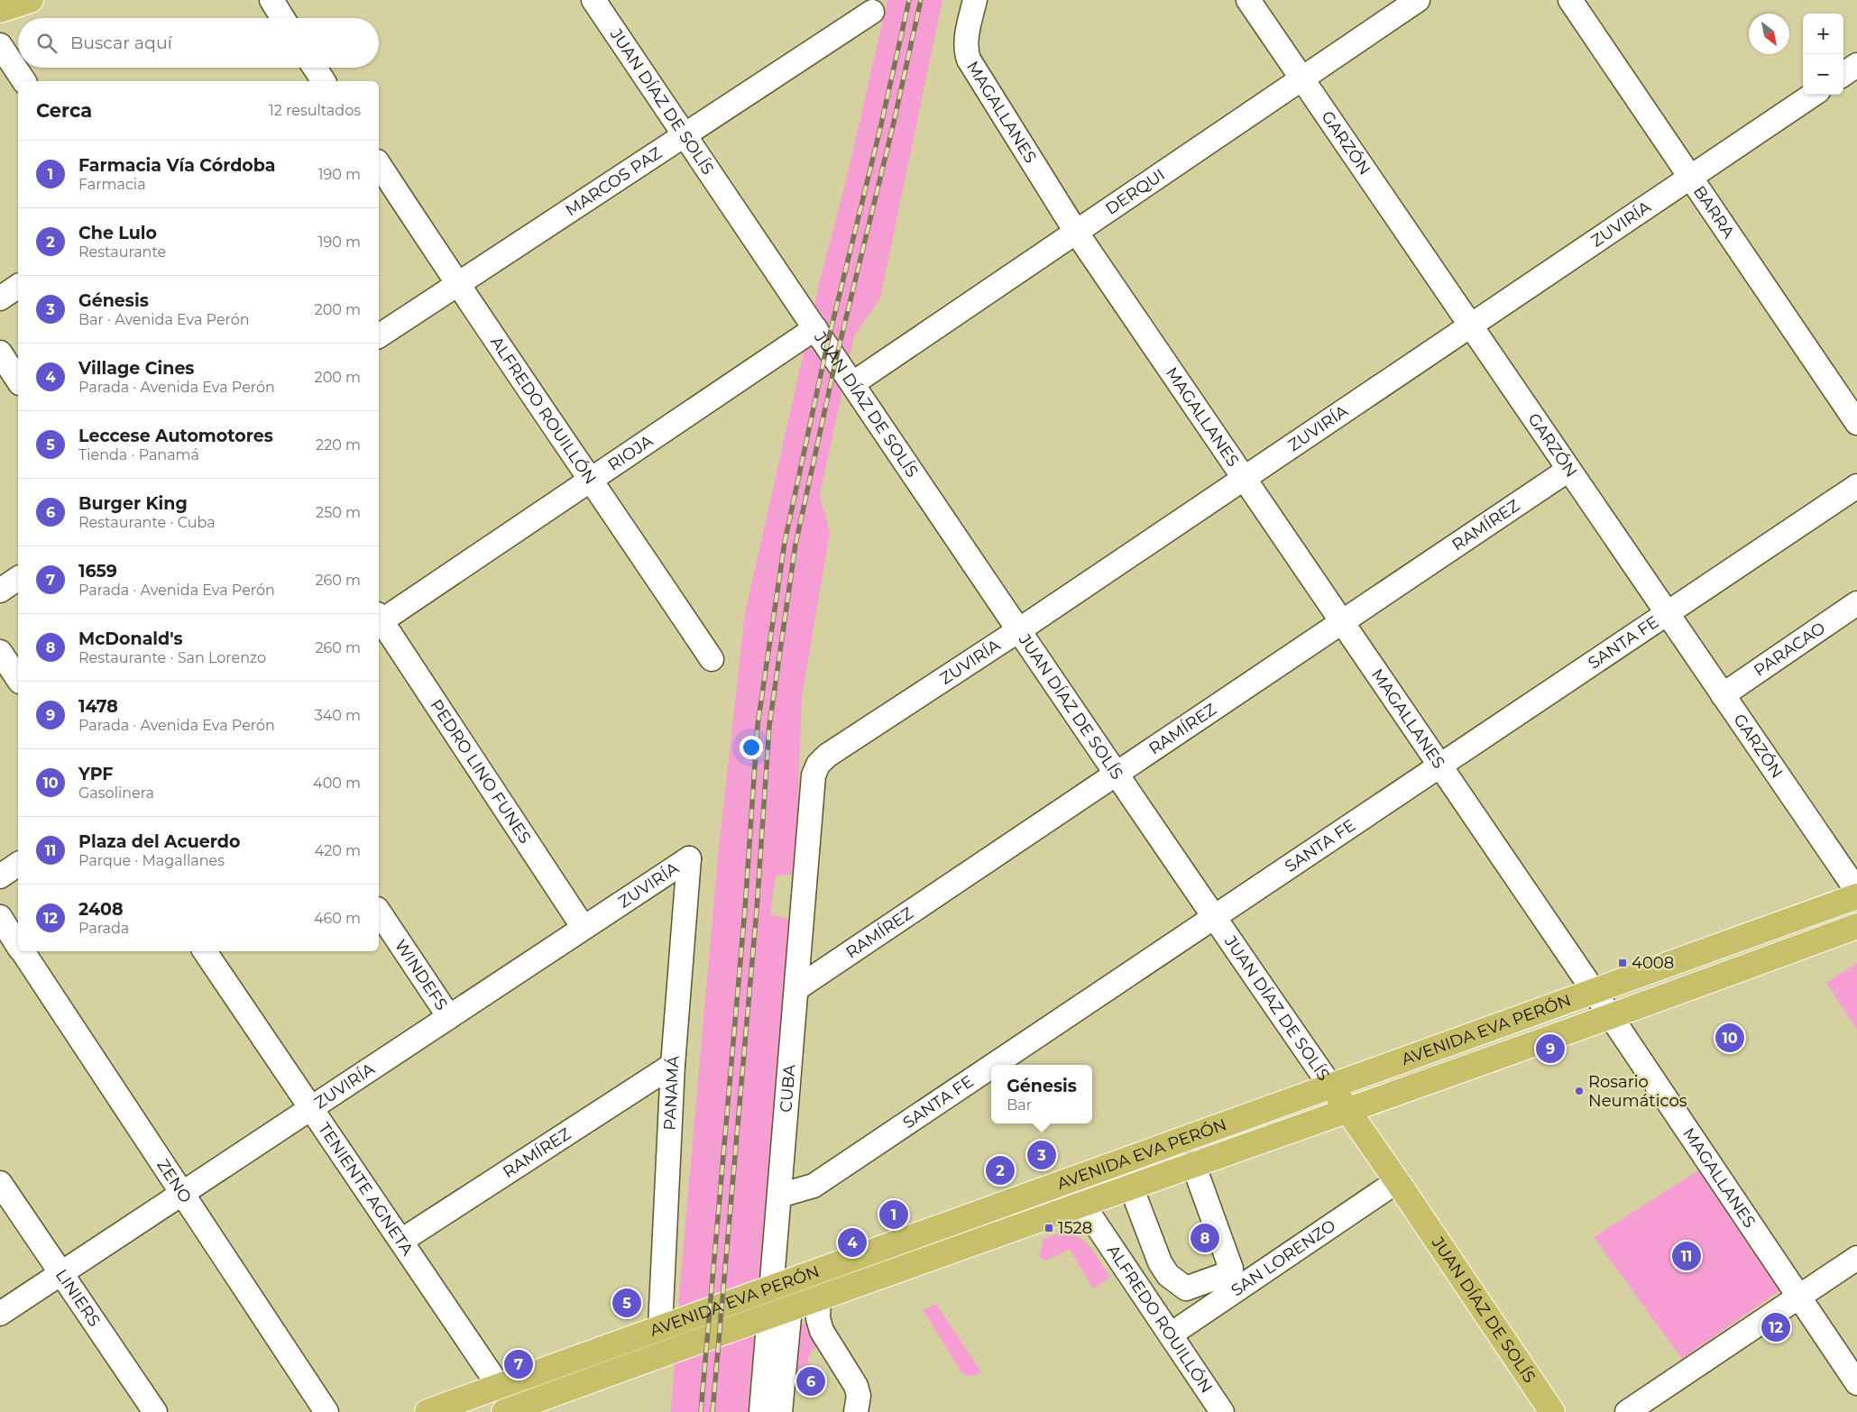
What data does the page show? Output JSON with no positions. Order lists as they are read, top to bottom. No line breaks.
{"streets":{"main road":["JUAN DÍAZ DE SOLÍS","AVENIDA EVA PERÓN"],"street":["MAGALLANES","GARZÓN","MARCOS PAZ","DERQUI","BARRA","ZUVIRÍA","ALFREDO ROUILLÓN","RIOJA","RAMÍREZ","SANTA FE","PARACAO","PEDRO LINO FUNES","WINDEFS","CUBA","PANAMÁ","ZENO","TENIENTE AGNETA","SAN LORENZO","LINIERS"]},"crossings":[["JUAN DÍAZ DE SOLÍS","MARCOS PAZ"],["JUAN DÍAZ DE SOLÍS","DERQUI"],["JUAN DÍAZ DE SOLÍS","ZUVIRÍA"],["JUAN DÍAZ DE SOLÍS","RIOJA"],["JUAN DÍAZ DE SOLÍS","RAMÍREZ"],["JUAN DÍAZ DE SOLÍS","SANTA FE"],["JUAN DÍAZ DE SOLÍS","AVENIDA EVA PERÓN"],["JUAN DÍAZ DE SOLÍS","SAN LORENZO"],["MAGALLANES","DERQUI"],["MAGALLANES","ZUVIRÍA"],["MAGALLANES","RAMÍREZ"],["MAGALLANES","SANTA FE"],["MAGALLANES","AVENIDA EVA PERÓN"],["GARZÓN","DERQUI"],["GARZÓN","ZUVIRÍA"],["GARZÓN","RAMÍREZ"],["GARZÓN","SANTA FE"],["GARZÓN","PARACAO"],["MARCOS PAZ","ALFREDO ROUILLÓN"],["BARRA","ZUVIRÍA"],["ZUVIRÍA","PEDRO LINO FUNES"],["ZUVIRÍA","WINDEFS"],["ZUVIRÍA","CUBA"],["ZUVIRÍA","PANAMÁ"],["ZUVIRÍA","ZENO"],["ZUVIRÍA","TENIENTE AGNETA"],["ZUVIRÍA","LINIERS"],["ALFREDO ROUILLÓN","RIOJA"],["ALFREDO ROUILLÓN","AVENIDA EVA PERÓN"],["ALFREDO ROUILLÓN","SAN LORENZO"],["RAMÍREZ","CUBA"],["RAMÍREZ","PANAMÁ"],["RAMÍREZ","TENIENTE AGNETA"],["SANTA FE","CUBA"],["AVENIDA EVA PERÓN","CUBA"],["AVENIDA EVA PERÓN","PANAMÁ"],["AVENIDA EVA PERÓN","TENIENTE AGNETA"]],"places":{"transit":["4008","1528"],"other":["Rosario Neumáticos"]},"north":"bottom right","page":{"map_buttons":["+","−"],"search":"Buscar aquí","heading":["Cerca","12 resultados"],"list":[{"mark":"1","name":"Farmacia Vía Córdoba","note":"Farmacia","value":"190 m"},{"mark":"2","name":"Che Lulo","note":"Restaurante","value":"190 m"},{"mark":"3","name":"Génesis","note":"Bar · Avenida Eva Perón","value":"200 m"},{"mark":"4","name":"Village Cines","note":"Parada · Avenida Eva Perón","value":"200 m"},{"mark":"5","name":"Leccese Automotores","note":"Tienda · Panamá","value":"220 m"},{"mark":"6","name":"Burger King","note":"Restaurante · Cuba","value":"250 m"},{"mark":"7","name":"1659","note":"Parada · Avenida Eva Perón","value":"260 m"},{"mark":"8","name":"McDonald's","note":"Restaurante · San Lorenzo","value":"260 m"},{"mark":"9","name":"1478","note":"Parada · Avenida Eva Perón","value":"340 m"},{"mark":"10","name":"YPF","note":"Gasolinera","value":"400 m"},{"mark":"11","name":"Plaza del Acuerdo","note":"Parque · Magallanes","value":"420 m"},{"mark":"12","name":"2408","note":"Parada","value":"460 m"}],"pins":["10","9","3","2","1","8","4","11","5","12","7","6"],"popup":["Génesis","Bar"]}}
